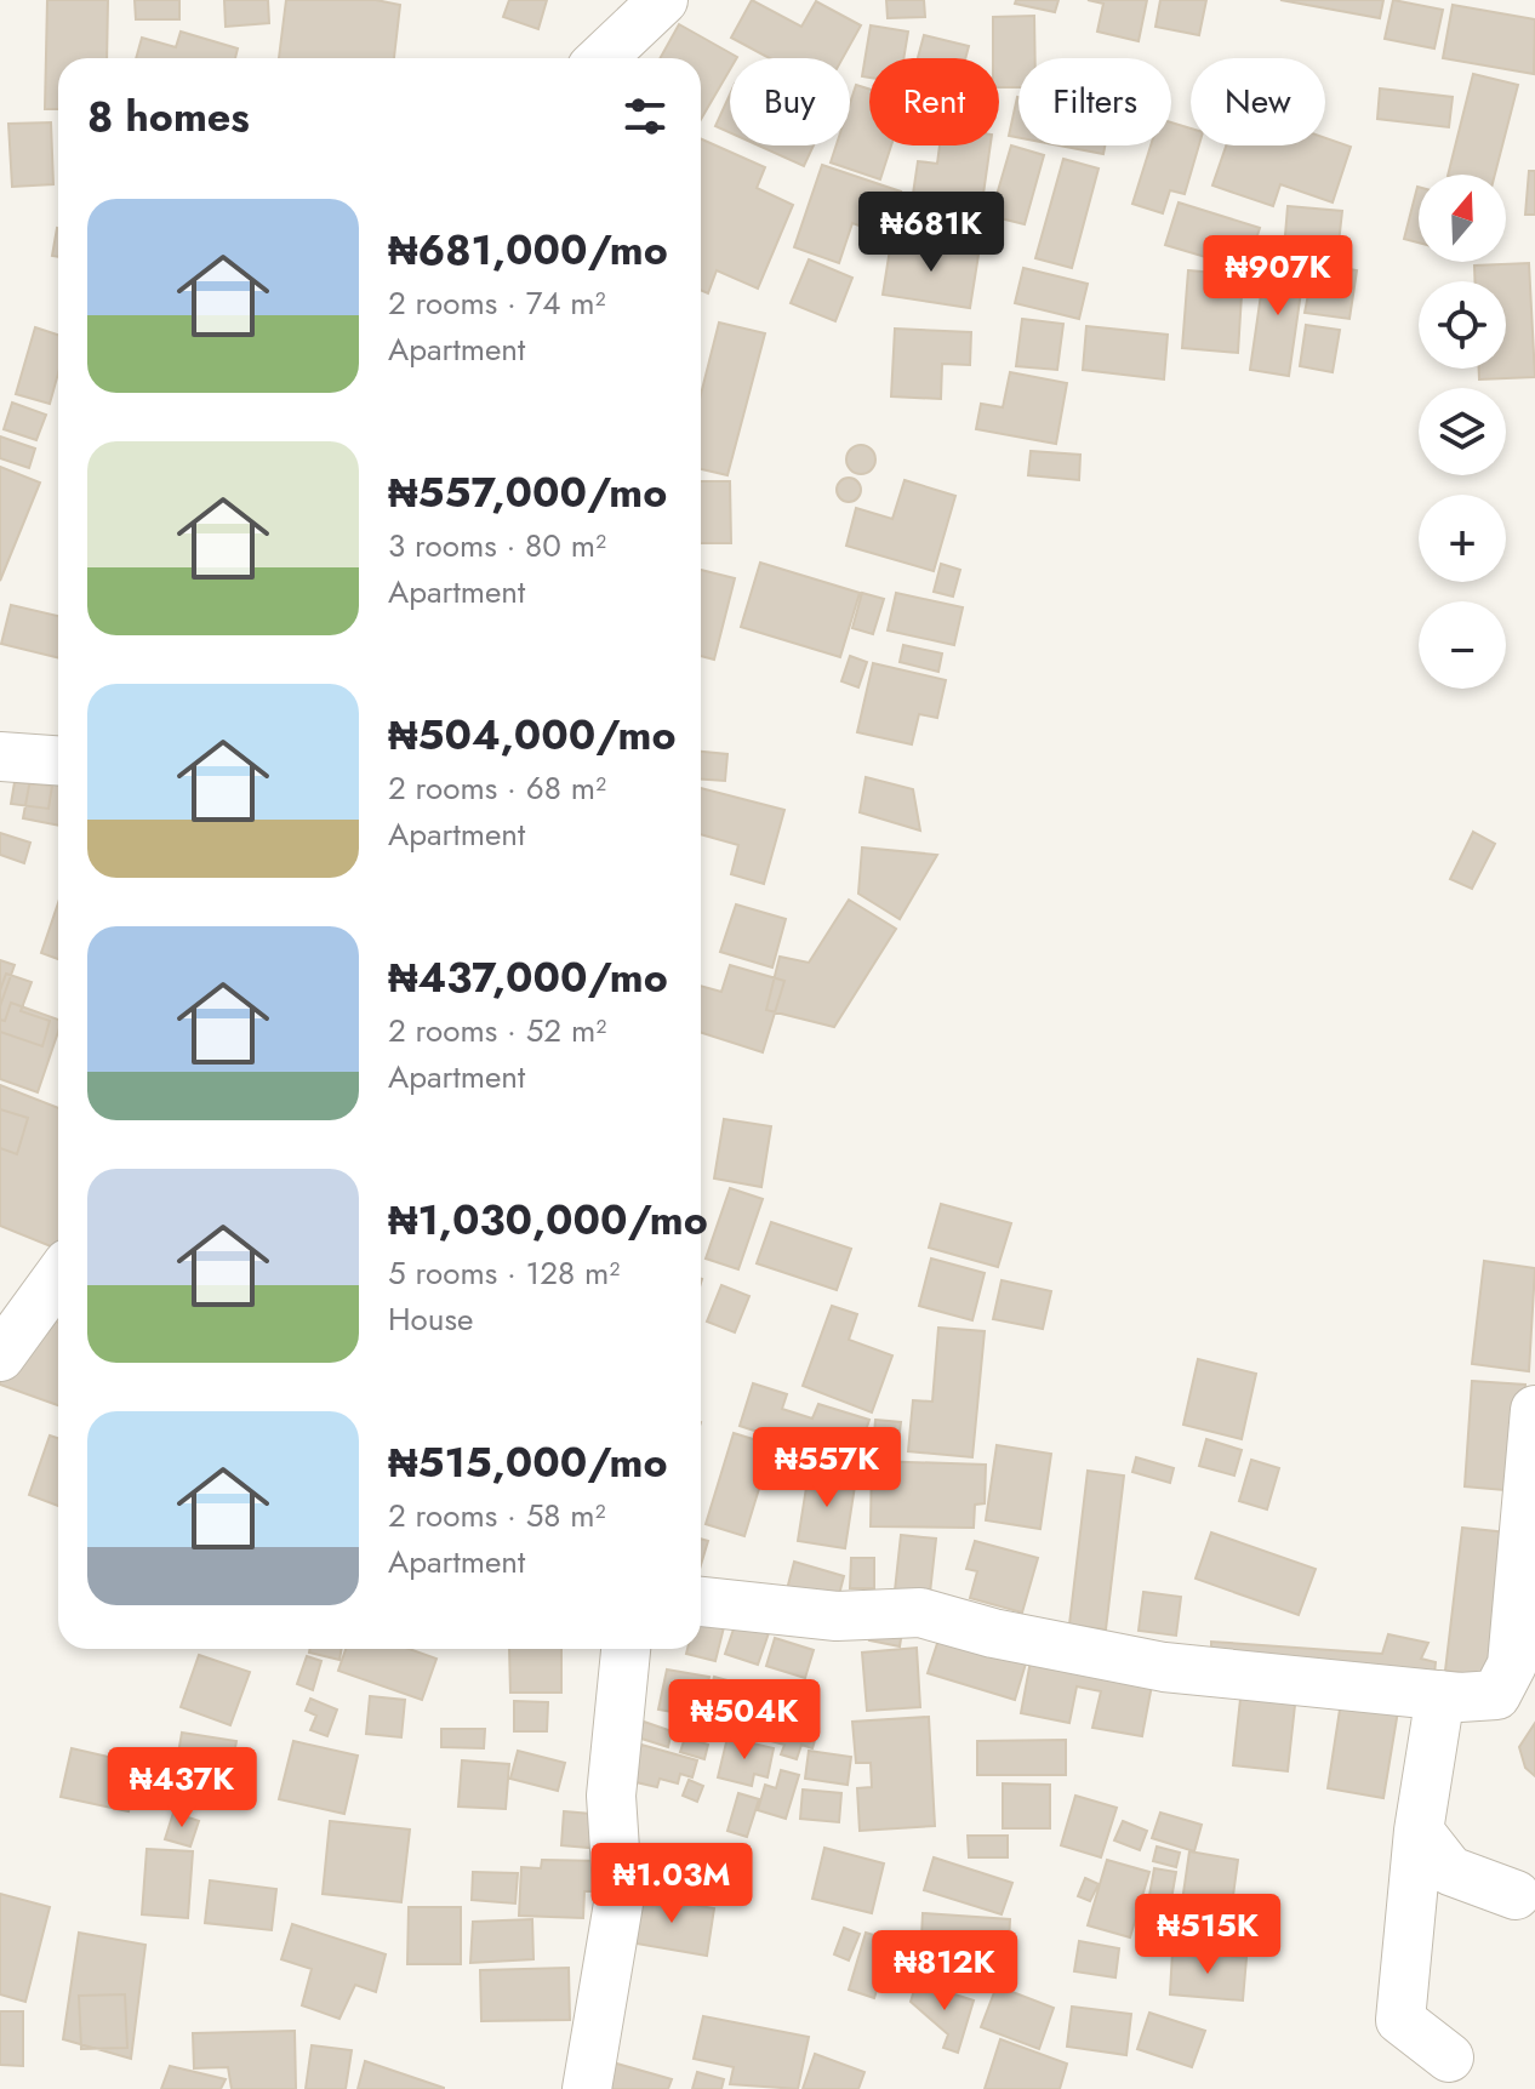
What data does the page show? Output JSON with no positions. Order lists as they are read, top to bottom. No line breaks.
{"north":"top","page":{"chip":["Buy","Rent","Filters","New"],"heading":"8 homes","map_buttons":["+","−"],"list":[{"name":"₦681,000/mo","note":"2 rooms · 74 m² · Apartment"},{"name":"₦557,000/mo","note":"3 rooms · 80 m² · Apartment"},{"name":"₦504,000/mo","note":"2 rooms · 68 m² · Apartment"},{"name":"₦437,000/mo","note":"2 rooms · 52 m² · Apartment"},{"name":"₦1,030,000/mo","note":"5 rooms · 128 m² · House"},{"name":"₦515,000/mo","note":"2 rooms · 58 m² · Apartment"}],"price":["₦681K","₦907K","₦557K","₦504K","₦437K","₦1.03M","₦515K","₦812K"]}}
